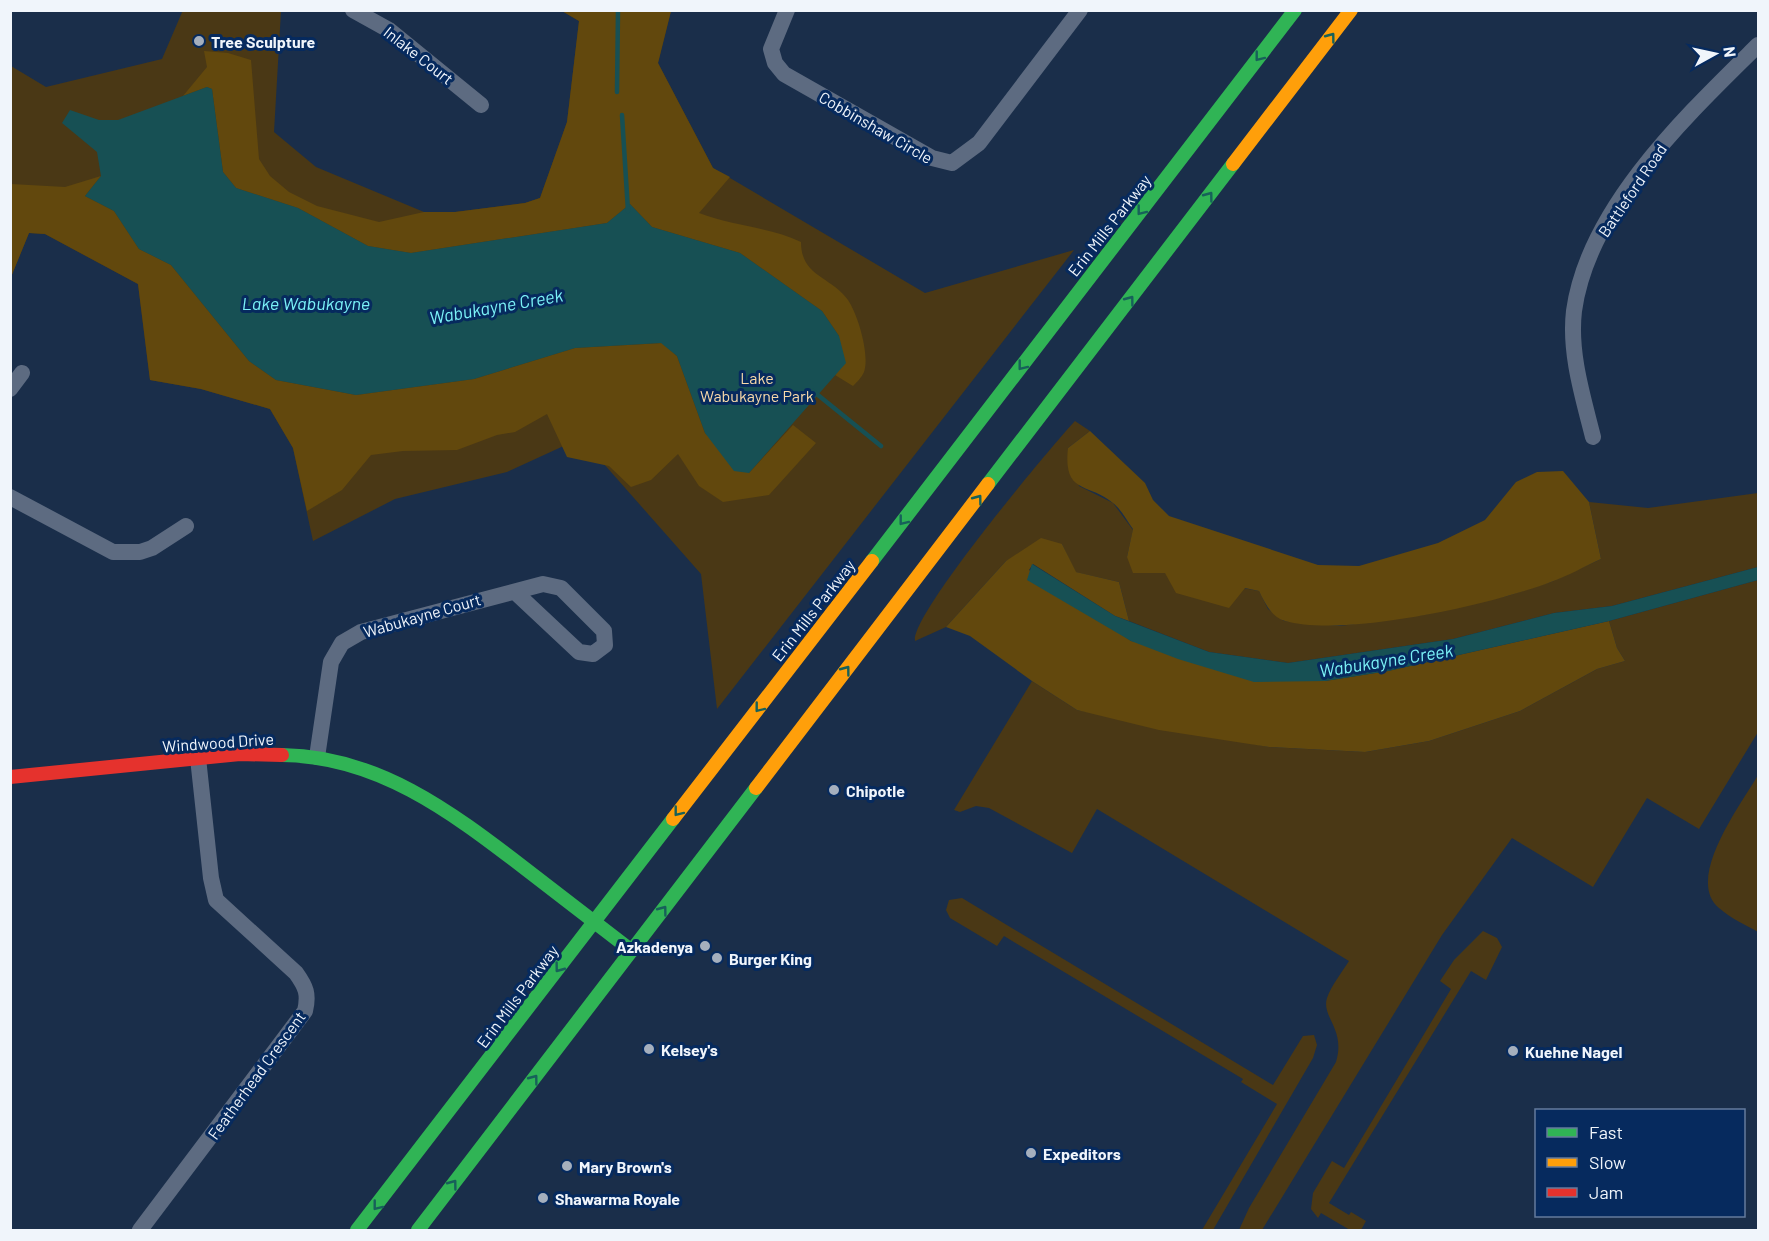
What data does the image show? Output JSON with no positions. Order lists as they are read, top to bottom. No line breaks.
{"streets":{"main road":["Erin Mills Parkway","Windwood Drive"],"street":["Inlake Court","Cobbinshaw Circle","Battleford Road","Wabukayne Court","Featherhead Crescent"]},"crossings":[["Erin Mills Parkway","Windwood Drive"],["Wabukayne Court","Windwood Drive"],["Windwood Drive","Featherhead Crescent"]],"water":["Lake Wabukayne","Wabukayne Creek"],"parks":["Lake Wabukayne Park"],"places":["Tree Sculpture","Chipotle","Azkadenya","Burger King","Kelsey's","Kuehne Nagel","Expeditors","Mary Brown's","Shawarma Royale"],"legend":["Fast","Slow","Jam"],"north":"right"}
